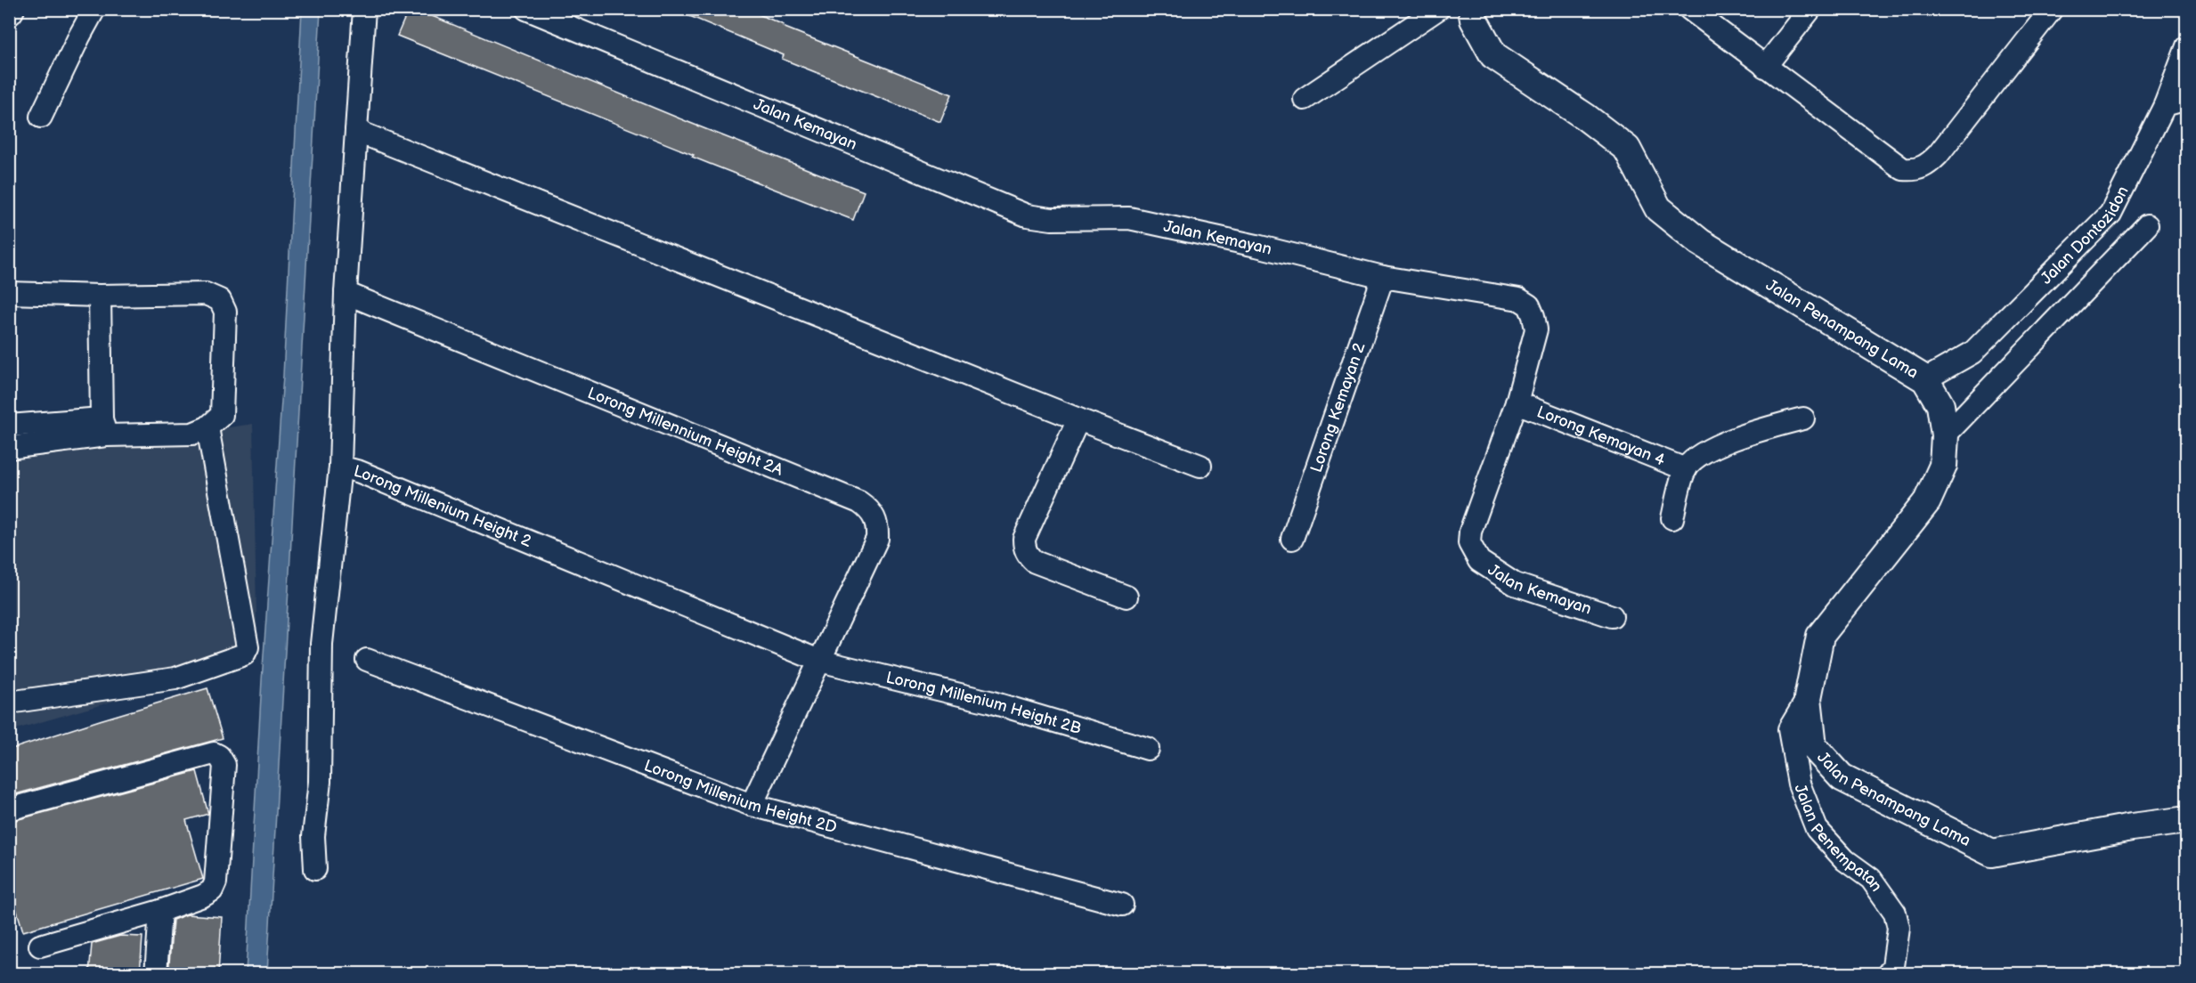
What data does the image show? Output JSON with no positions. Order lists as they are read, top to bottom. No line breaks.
{"streets":{"main road":["Jalan Penampang Lama"],"street":["Jalan Kemayan","Jalan Dontozidon","Lorong Kemayan 2","Lorong Millennium Height 2A","Lorong Kemayan 4","Lorong Millenium Height 2","Lorong Millenium Height 2B","Lorong Millenium Height 2D","Jalan Penempatan"]},"crossings":[["Jalan Kemayan","Lorong Kemayan 2"],["Jalan Kemayan","Lorong Kemayan 4"],["Jalan Dontozidon","Jalan Penampang Lama"],["Jalan Penampang Lama","Jalan Penempatan"],["Lorong Millennium Height 2A","Lorong Millenium Height 2"],["Lorong Millennium Height 2A","Lorong Millenium Height 2B"],["Lorong Millenium Height 2","Lorong Millenium Height 2B"]]}
